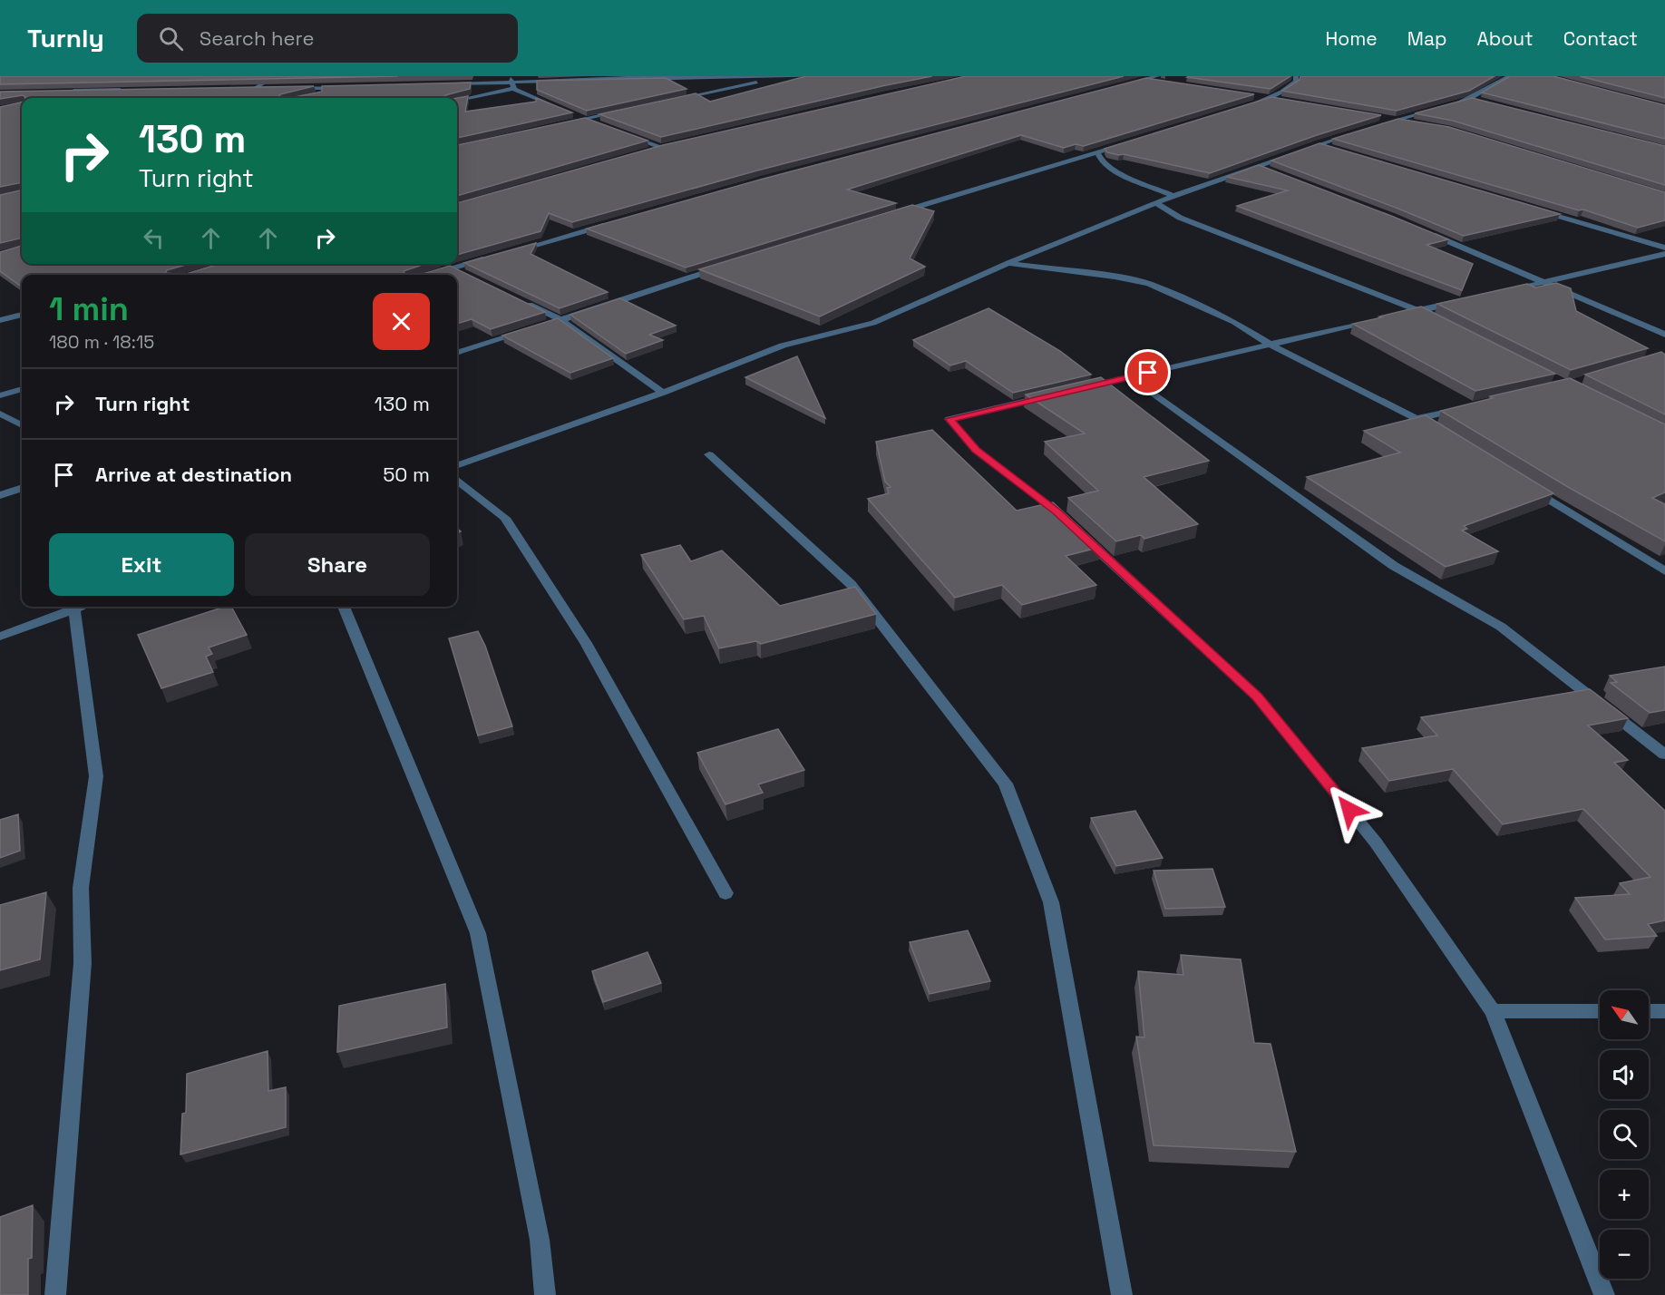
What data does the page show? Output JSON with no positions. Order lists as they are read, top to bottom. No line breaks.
{"north":"top left","page":{"header":"Turnly","search":"Search here","nav":["Home","Map","About","Contact"],"turn":["130 m","Turn right"],"heading":["1 min","180 m · 18:15"],"list":[{"name":"Turn right","value":"130 m"},{"name":"Arrive at destination","value":"50 m"}],"buttons":["Exit","Share"],"map_buttons":["+","−"]}}
